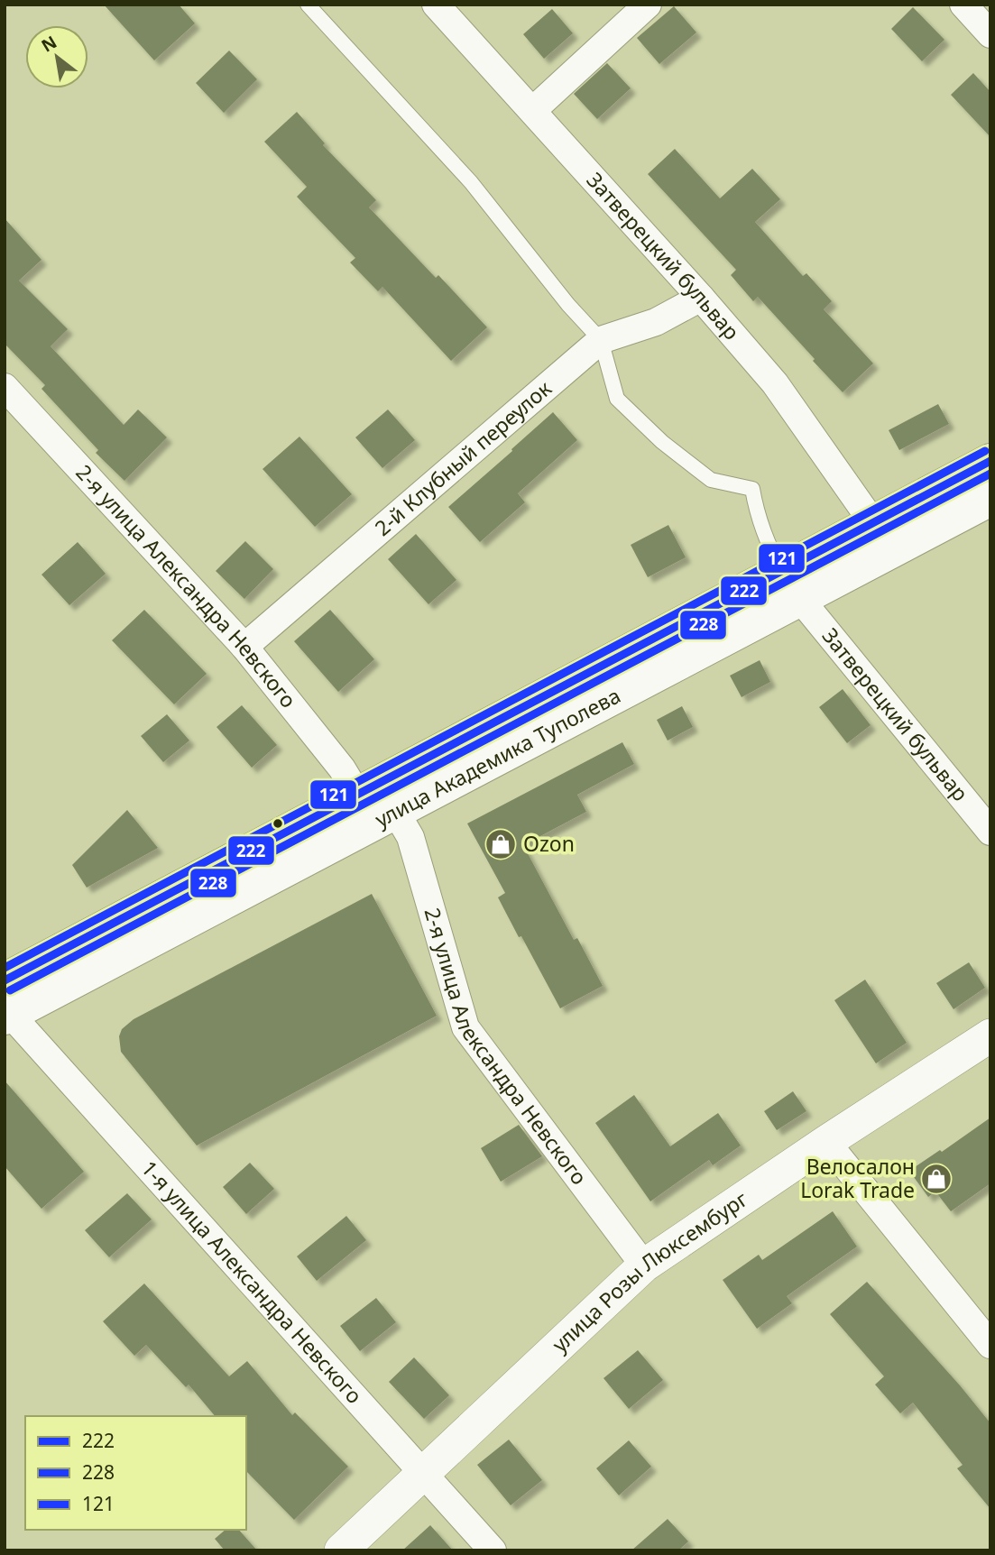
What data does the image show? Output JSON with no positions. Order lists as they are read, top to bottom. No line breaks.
{"streets":{"main road":["улица Академика Туполева"],"street":["Затверецкий бульвар","2-й Клубный переулок","2-я улица Александра Невского","улица Розы Люксембург","1-я улица Александра Невского"]},"crossings":[["Затверецкий бульвар","2-й Клубный переулок"],["Затверецкий бульвар","улица Академика Туполева"],["2-й Клубный переулок","2-я улица Александра Невского"],["2-я улица Александра Невского","улица Академика Туполева"],["2-я улица Александра Невского","улица Розы Люксембург"],["улица Академика Туполева","1-я улица Александра Невского"],["улица Розы Люксембург","1-я улица Александра Невского"]],"places":{"shop":["Ozon","Велосалон Lorak Trade"]},"lines":["transit line 121","transit line 222","transit line 228"],"legend":["222","228","121"],"north":"top left"}
